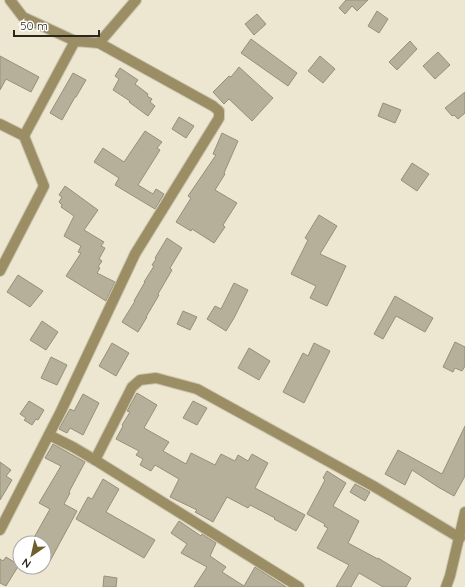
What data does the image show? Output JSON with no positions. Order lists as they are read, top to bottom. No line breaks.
{"scale_bar":"50 m","north":"bottom left"}
